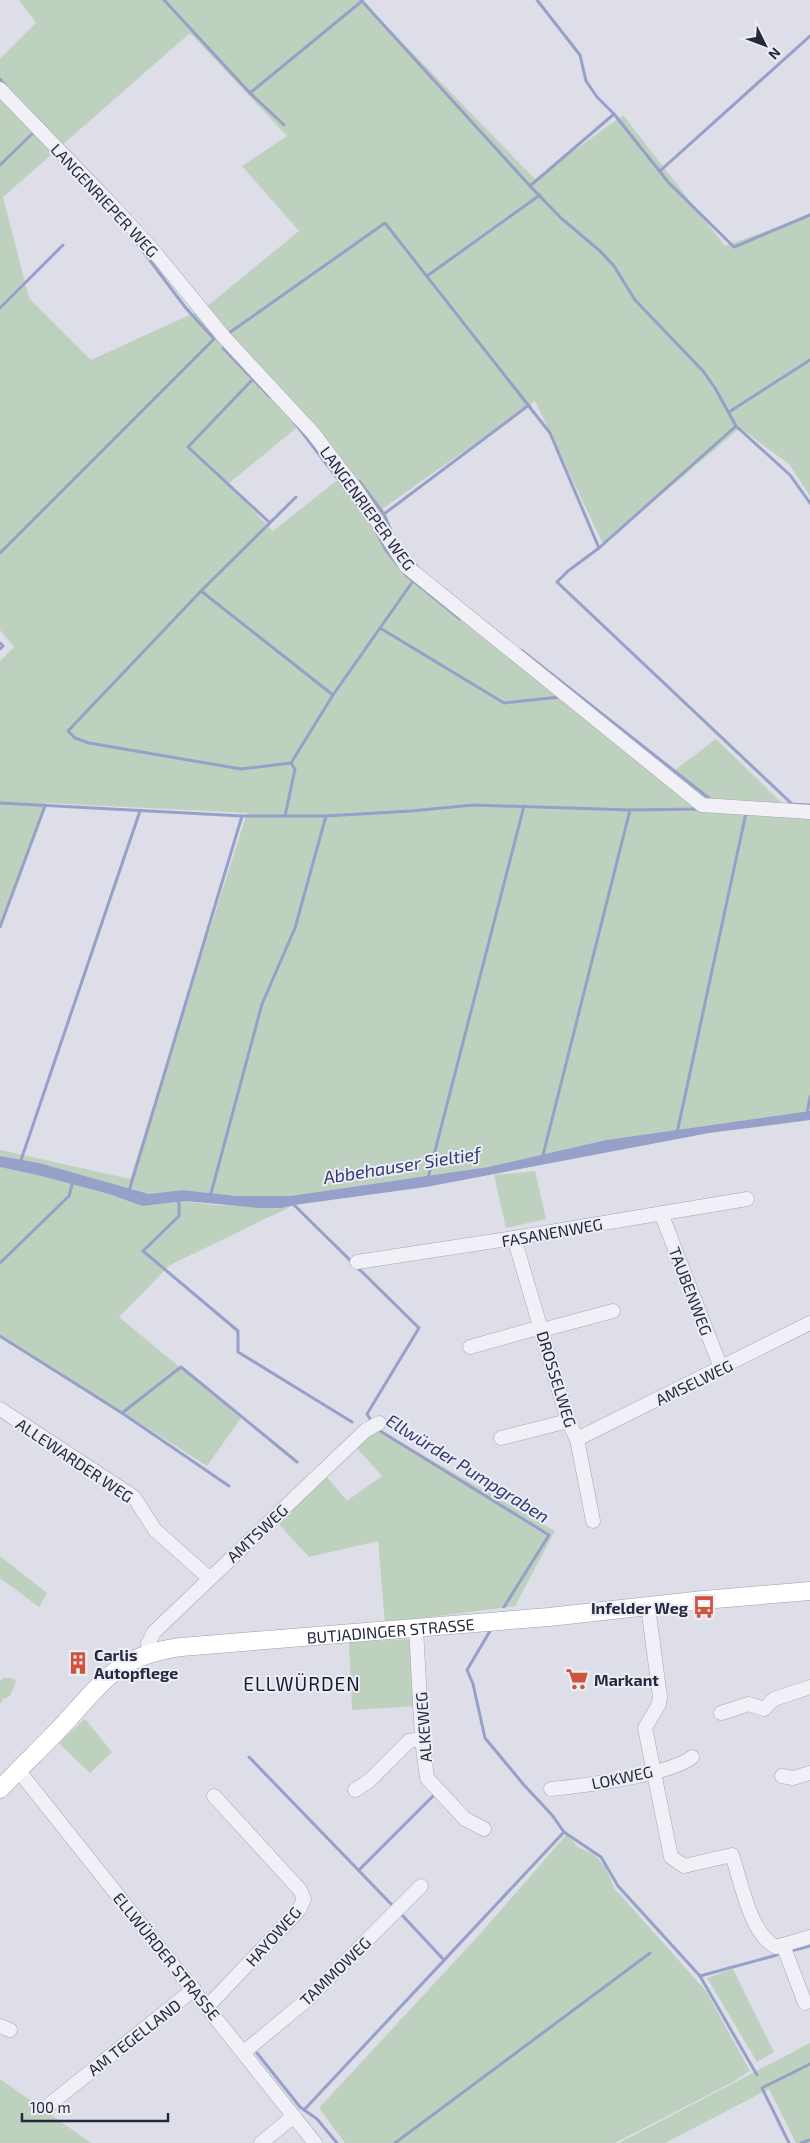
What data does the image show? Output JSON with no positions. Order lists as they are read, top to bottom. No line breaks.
{"streets":{"main road":["BUTJADINGER STRASSE"],"street":["LANGENRIEPER WEG","FASANENWEG","TAUBENWEG","DROSSELWEG","AMSELWEG","ALLEWARDER WEG","AMTSWEG","ALKEWEG","LOKWEG","HAYOWEG","ELLWÜRDER STRASSE","TAMMOWEG","AM TEGELLAND"]},"crossings":[["FASANENWEG","TAUBENWEG"],["FASANENWEG","DROSSELWEG"],["TAUBENWEG","AMSELWEG"],["DROSSELWEG","AMSELWEG"],["ALLEWARDER WEG","AMTSWEG"],["AMTSWEG","BUTJADINGER STRASSE"],["BUTJADINGER STRASSE","ALKEWEG"],["BUTJADINGER STRASSE","ELLWÜRDER STRASSE"],["HAYOWEG","ELLWÜRDER STRASSE"],["ELLWÜRDER STRASSE","TAMMOWEG"],["ELLWÜRDER STRASSE","AM TEGELLAND"]],"districts":["ELLWÜRDEN"],"water":["Abbehauser Sieltief","Ellwürder Pumpgraben"],"places":{"bus stop":["Infelder Weg"],"building":["Carlis Autopflege"],"supermarket":["Markant"]},"scale_bar":"100 m","north":"bottom right"}
